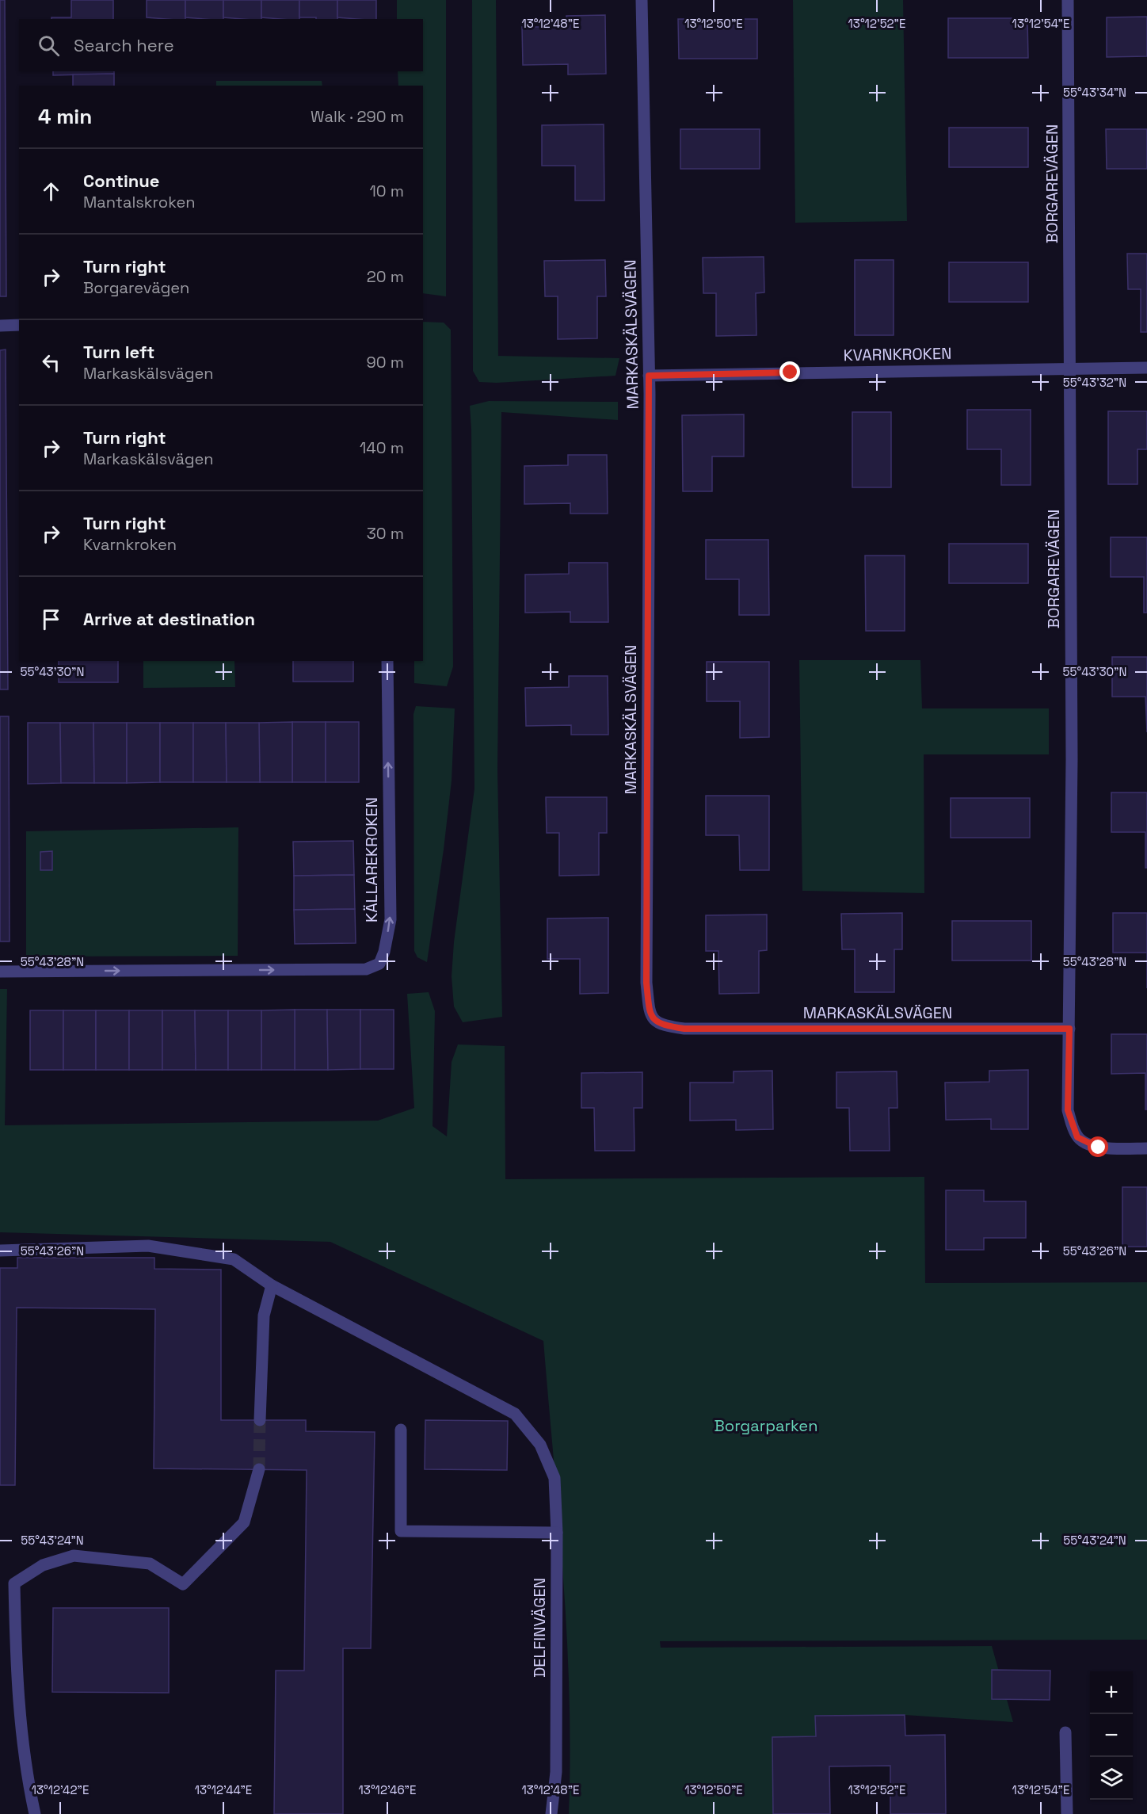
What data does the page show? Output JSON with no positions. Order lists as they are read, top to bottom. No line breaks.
{"streets":{"street":["BORGAREVÄGEN","MARKASKÄLSVÄGEN","KVARNKROKEN","KÄLLAREKROKEN","DELFINVÄGEN"]},"crossings":[["BORGAREVÄGEN","MARKASKÄLSVÄGEN"],["BORGAREVÄGEN","KVARNKROKEN"],["MARKASKÄLSVÄGEN","KVARNKROKEN"]],"parks":["Borgarparken"],"page":{"search":"Search here","heading":["4 min","Walk · 290 m"],"list":[["Continue","Mantalskroken","10 m"],["Turn right","Borgarevägen","20 m"],["Turn left","Markaskälsvägen","90 m"],["Turn right","Markaskälsvägen","140 m"],["Turn right","Kvarnkroken","30 m"],"Arrive at destination"],"map_buttons":["+","−"]},"coordinates":["13°12'48\"E","13°12'50\"E","13°12'52\"E","13°12'54\"E","55°43'34\"N","55°43'32\"N","55°43'30\"N","55°43'28\"N","55°43'26\"N","55°43'24\"N","13°12'42\"E","13°12'44\"E","13°12'46\"E"]}
